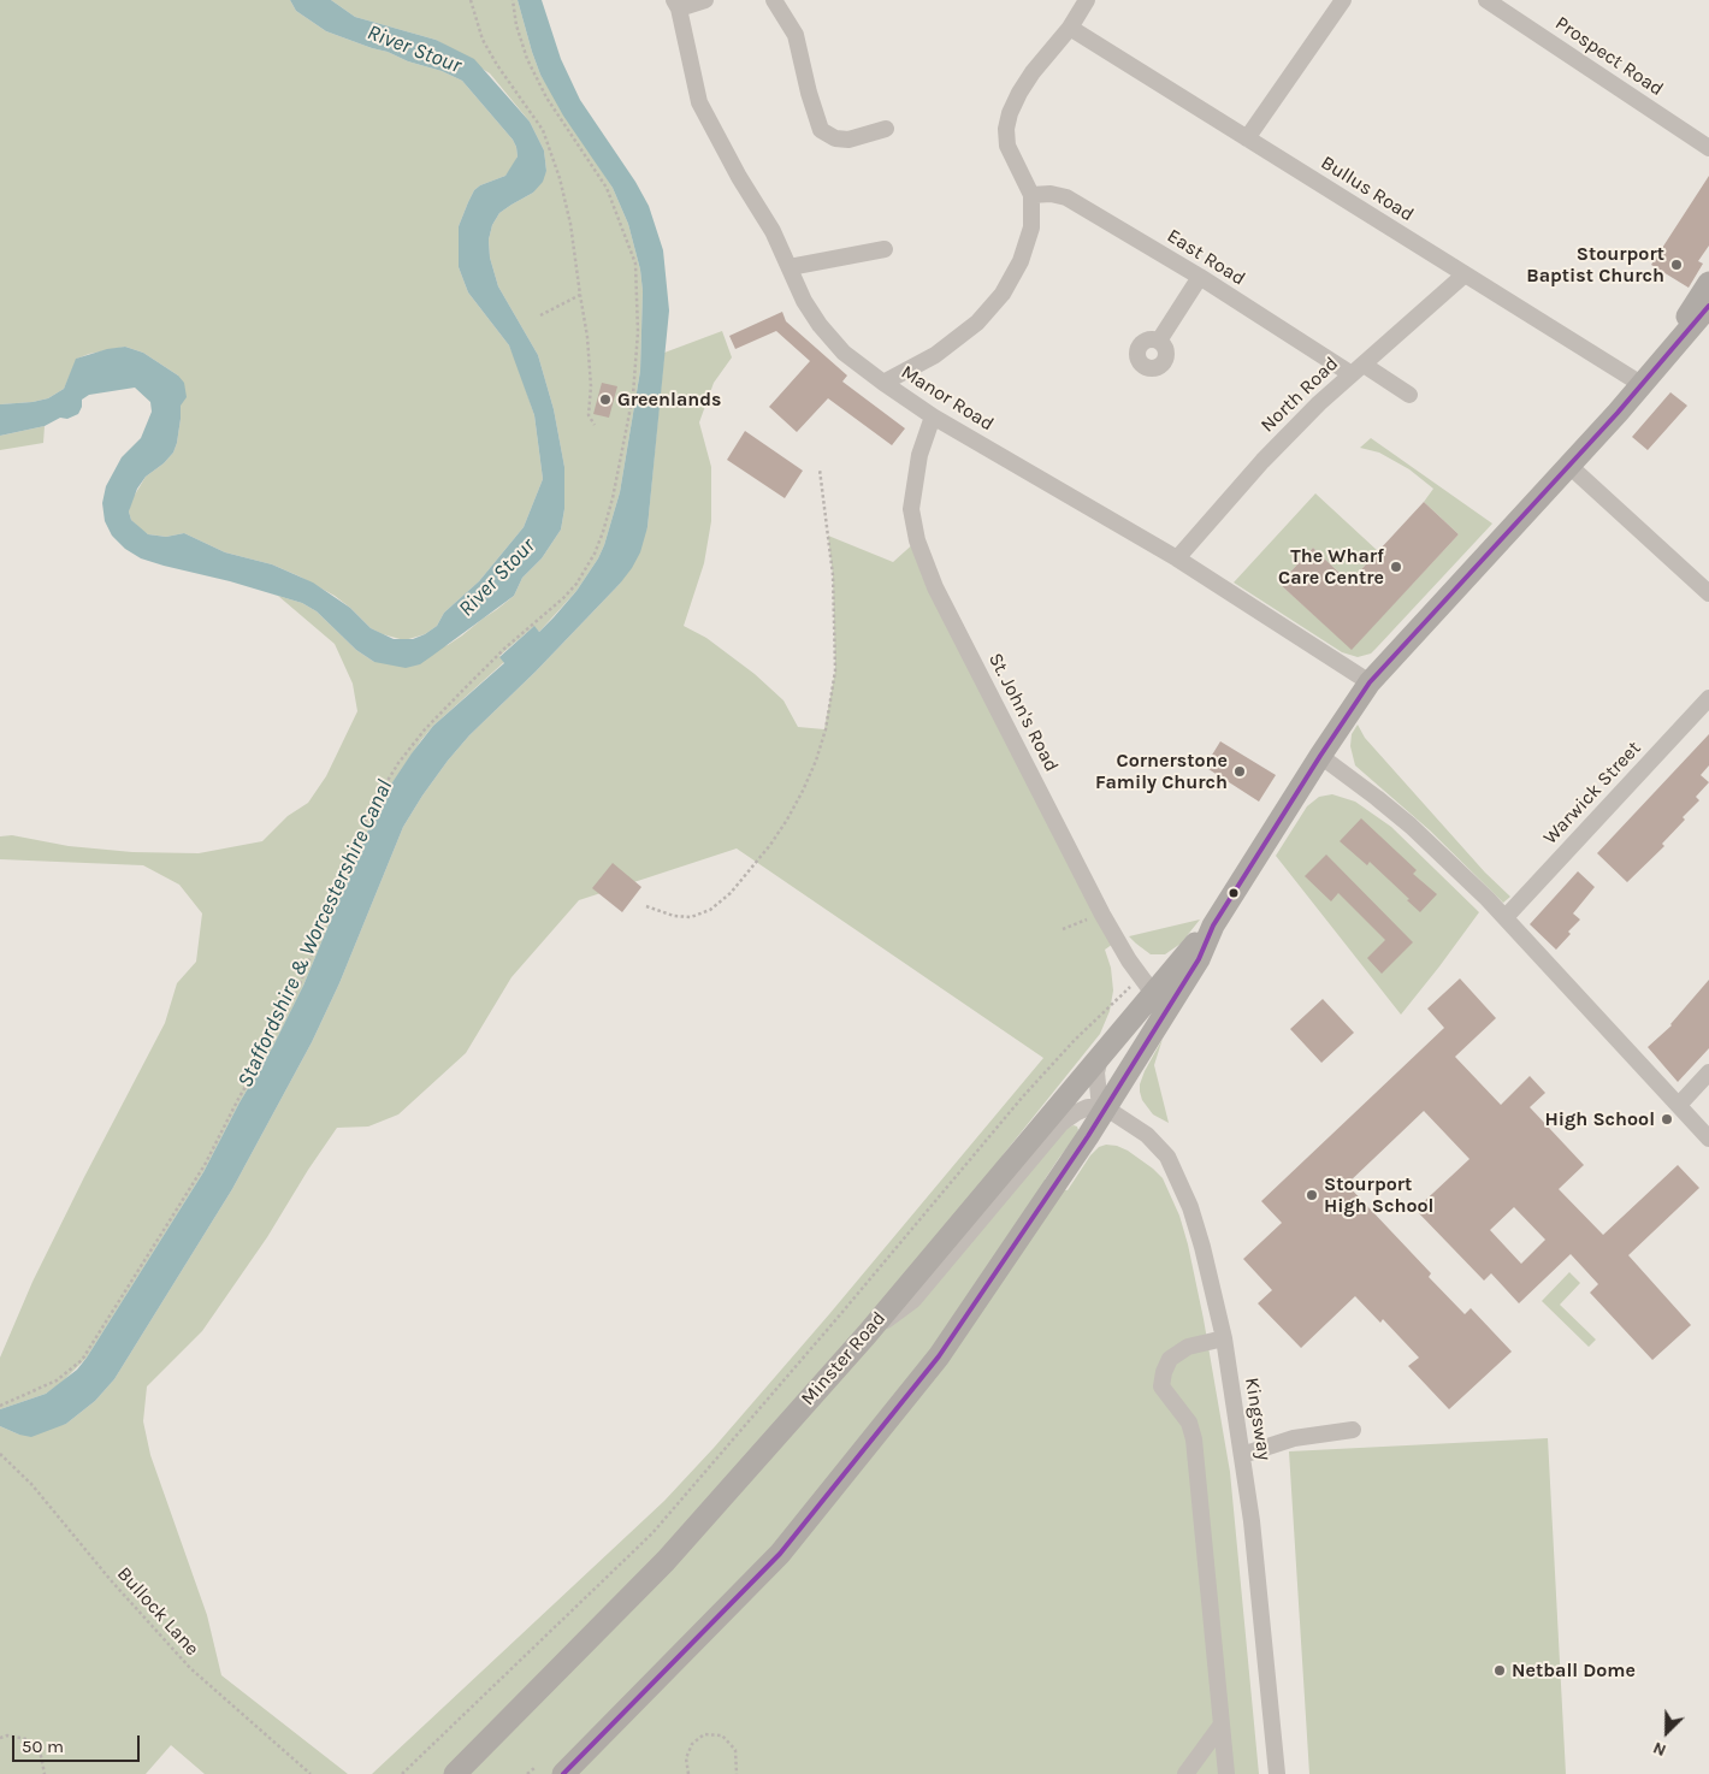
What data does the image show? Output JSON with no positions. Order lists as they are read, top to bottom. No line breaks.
{"streets":{"main road":["Minster Road"],"street":["Prospect Road","Bullus Road","East Road","North Road","Manor Road","St. John's Road","Warwick Street","Kingsway"],"path":["Bullock Lane"]},"crossings":[["Bullus Road","North Road"],["Bullus Road","Minster Road"],["East Road","North Road"],["North Road","Manor Road"],["Manor Road","St. John's Road"],["Manor Road","Minster Road"],["St. John's Road","Minster Road"],["Minster Road","Kingsway"]],"water":["River Stour","Staffordshire & Worcestershire Canal"],"places":["Stourport Baptist Church","Greenlands","The Wharf Care Centre","Cornerstone Family Church","High School","Stourport High School","Netball Dome"],"scale_bar":"50 m","north":"bottom left"}
